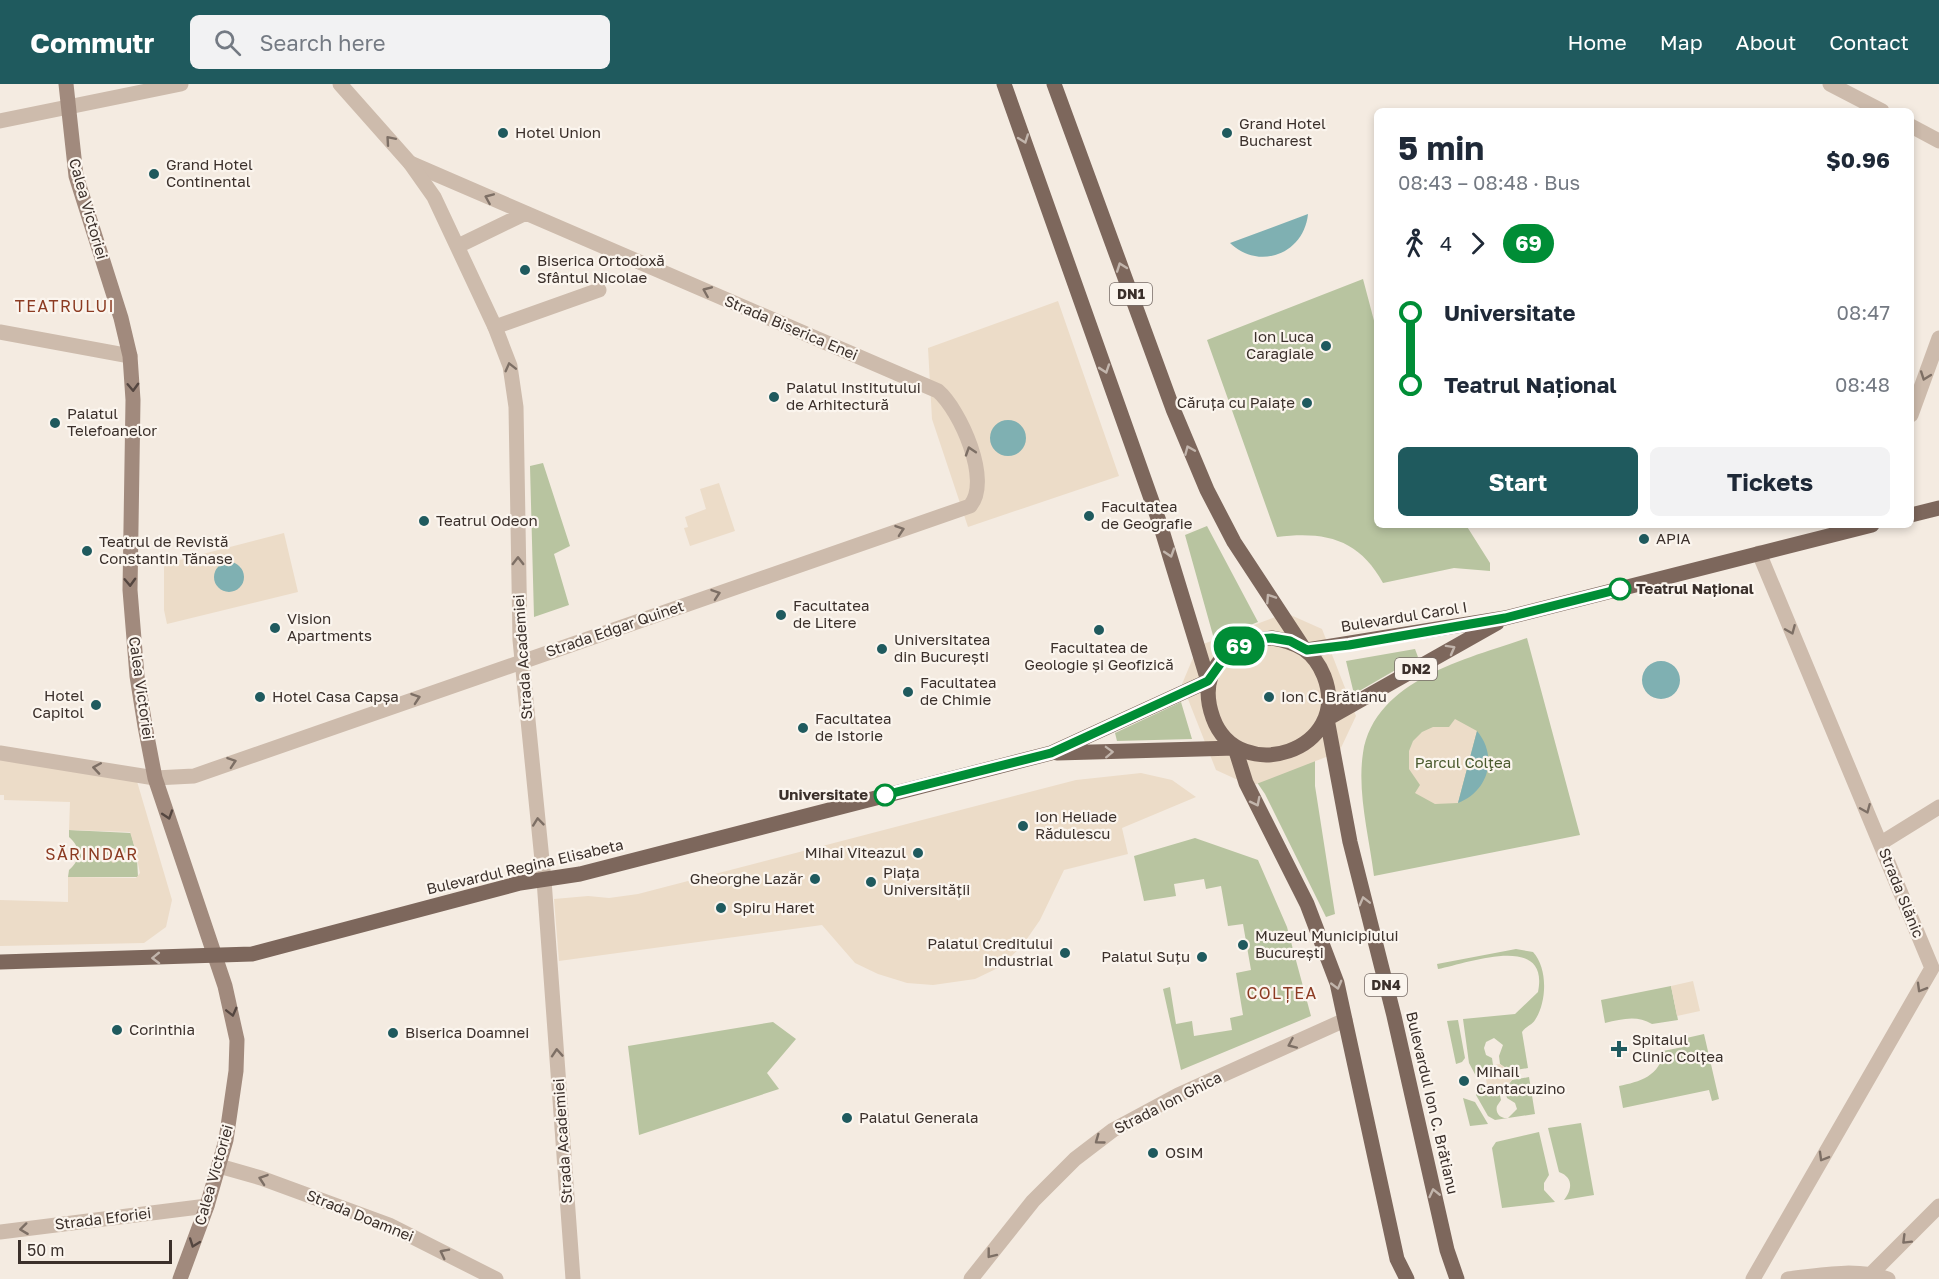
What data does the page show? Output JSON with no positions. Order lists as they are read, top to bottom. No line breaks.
{"streets":{"main road":["Calea Victoriei","DN1","Bulevardul Carol I","DN2","Bulevardul Regina Elisabeta","DN4","Bulevardul Ion C. Brătianu"],"street":["Strada Biserica Enei","Strada Edgar Quinet","Strada Academiei","Strada Slănic","Strada Ion Ghica","Strada Doamnei","Strada Eforiei"]},"crossings":[["Calea Victoriei","Strada Edgar Quinet"],["Calea Victoriei","Bulevardul Regina Elisabeta"],["Calea Victoriei","Strada Doamnei"],["Calea Victoriei","Strada Eforiei"],["DN1","Bulevardul Carol I"],["DN1","Bulevardul Regina Elisabeta"],["DN1","DN4"],["DN1","Bulevardul Ion C. Brătianu"],["Strada Biserica Enei","Strada Edgar Quinet"],["Strada Biserica Enei","Strada Academiei"],["Bulevardul Carol I","Bulevardul Regina Elisabeta"],["Bulevardul Carol I","Strada Slănic"],["Bulevardul Carol I","DN4"],["Bulevardul Carol I","Bulevardul Ion C. Brătianu"],["Strada Edgar Quinet","Strada Academiei"],["Strada Academiei","Bulevardul Regina Elisabeta"],["Bulevardul Regina Elisabeta","DN4"],["Bulevardul Regina Elisabeta","Bulevardul Ion C. Brătianu"],["DN4","Bulevardul Ion C. Brătianu"]],"one_way":["Calea Victoriei","Strada Biserica Enei","Strada Academiei","Strada Slănic","Strada Ion Ghica","Strada Doamnei","Strada Eforiei"],"districts":["TEATRULUI","SĂRINDAR","COLȚEA"],"parks":["Parcul Colţea"],"places":{"other":["Hotel Union","Grand Hotel Bucharest","Grand Hotel Continental","Biserica Ortodoxă Sfântul Nicolae","Ion Luca Caragiale","Palatul Institutului de Arhitectură","Căruța cu Paiațe","Palatul Telefoanelor","Facultatea de Geografie","Teatrul Odeon","APIA","Teatrul de Revistă Constantin Tănase","Teatrul Național","Facultatea de Litere","Vision Apartments","Facultatea de Geologie și Geofizică","Universitatea din București","Facultatea de Chimie","Hotel Casa Capșa","Ion C. Brătianu","Hotel Capitol","Facultatea de Istorie","Universitate","Ion Heliade Rădulescu","Mihai Viteazul","Gheorghe Lazăr","Piața Universității","Spiru Haret","Muzeul Municipiului București","Palatul Creditului Industrial","Palatul Suțu","Corinthia","Biserica Doamnei","Mihail Cantacuzino","Palatul Generala","OSIM"],"health":["Spitalul Clinic Colțea"]},"lines":["bus line 69"],"scale_bar":"50 m","page":{"header":"Commutr","search":"Search here","nav":["Home","Map","About","Contact"],"on_map":"69","heading":["5 min","08:43 – 08:48 · Bus","$0.96"],"legs":["4","69"],"list":[{"name":"Universitate","value":"08:47"},{"name":"Teatrul Național","value":"08:48"}],"buttons":["Start","Tickets"],"scale":"50 m"}}
